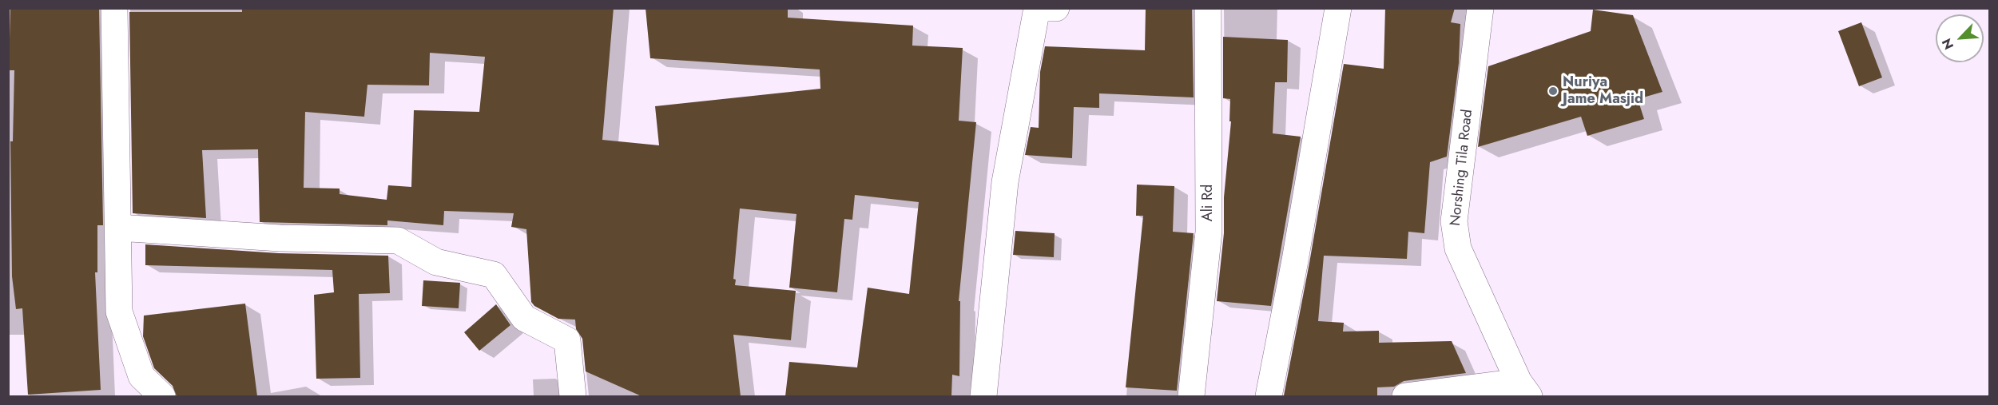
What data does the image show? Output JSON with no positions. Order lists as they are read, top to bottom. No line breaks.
{"streets":{"street":["Norshing Tila Road","Ali Rd"]},"places":["Nuriya Jame Masjid"],"north":"bottom left"}
